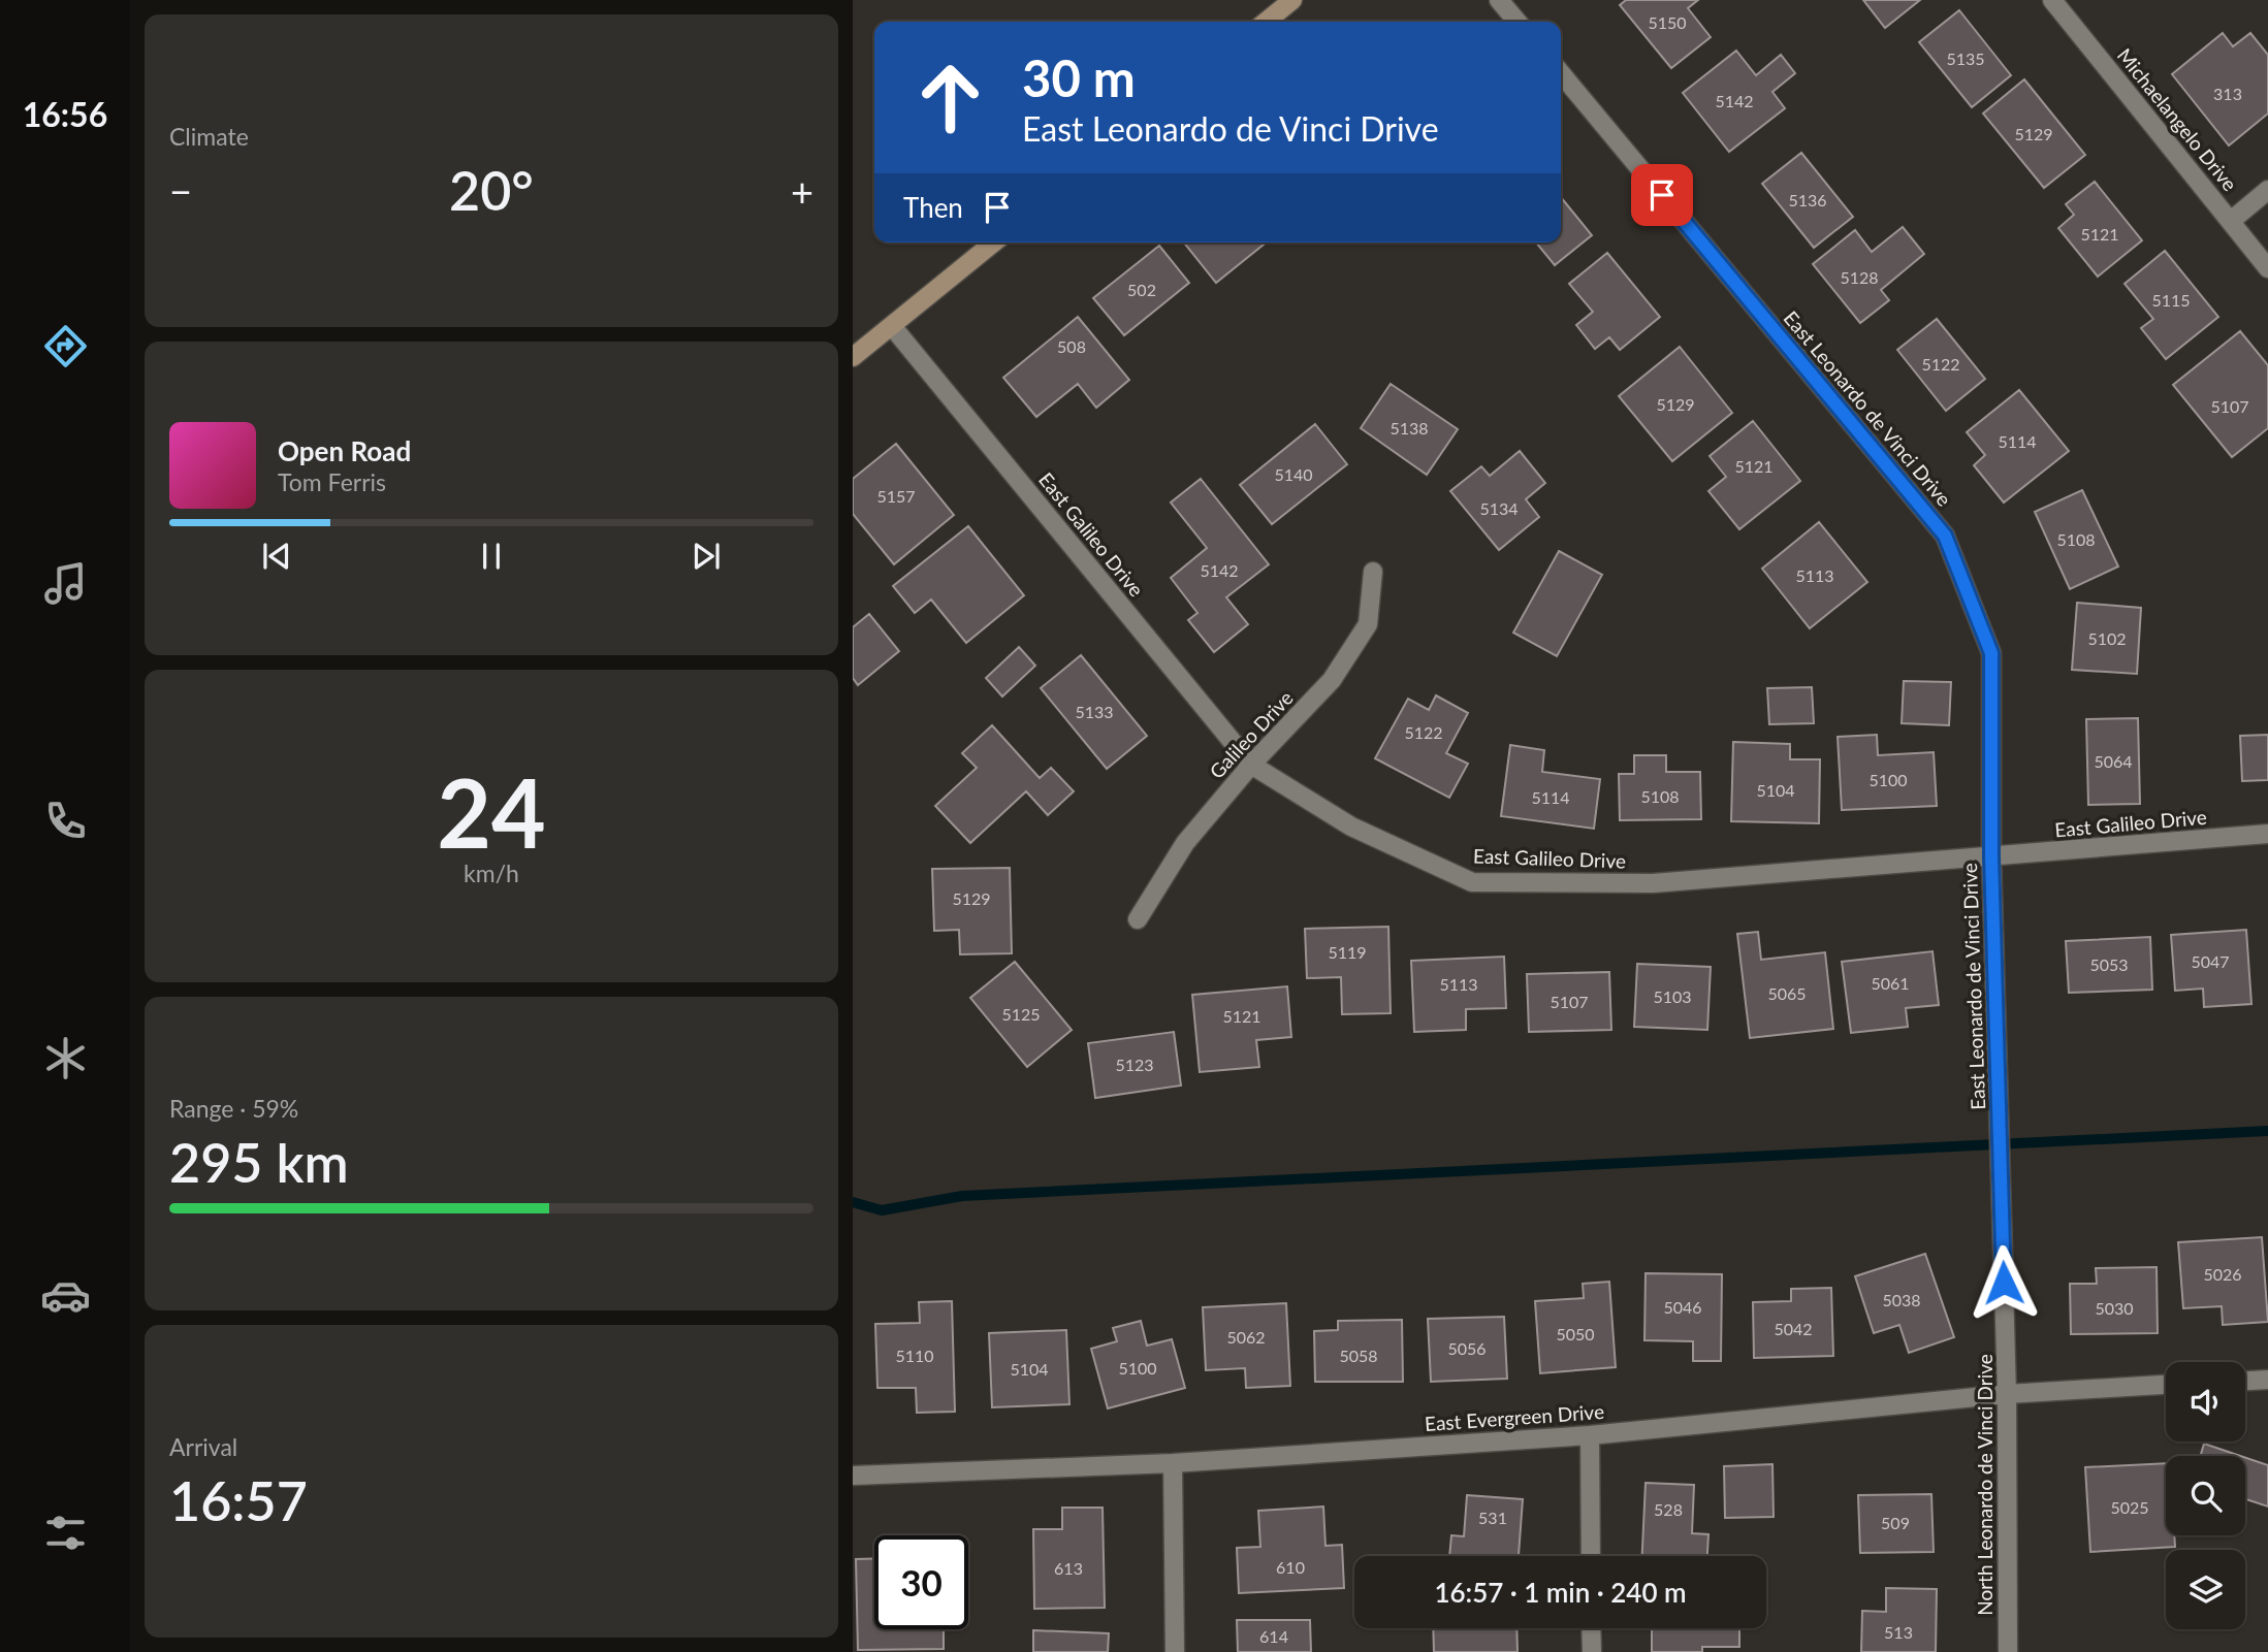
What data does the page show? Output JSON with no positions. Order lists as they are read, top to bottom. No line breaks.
{"streets":{"street":["Michaelangelo Drive","East Leonardo de Vinci Drive","East Galileo Drive","Galileo Drive","East Evergreen Drive","North Leonardo de Vinci Drive"]},"crossings":[["East Leonardo de Vinci Drive","East Galileo Drive"],["East Leonardo de Vinci Drive","North Leonardo de Vinci Drive"],["East Galileo Drive","Galileo Drive"],["East Evergreen Drive","North Leonardo de Vinci Drive"]],"house_numbers":["5150","5135","313","5142","5129","5136","5121","5128","502","5115","508","5122","5129","5107","5138","5114","5121","5140","5157","5134","5108","5142","5113","5102","5133","5122","5064","5100","5104","5108","5114","5129","5119","5047","5053","5061","5113","5065","5103","5107","5125","5121","5123","5026","5038","5046","5030","5042","5050","5062","5056","5110","5058","5100","5104","5025","528","531","509","610","613","513","614"],"page":{"tabs":"16:56","tile":["Climate",["24","km/h"],["Range · 59%","295 km"],["Arrival","16:57"]],"turn":["30 m","East Leonardo de Vinci Drive"],"heat":["−","20°","+"],"then":"Then","song":["Open Road","Tom Ferris"],"limit":"30","trip":"16:57 · 1 min · 240 m"}}
